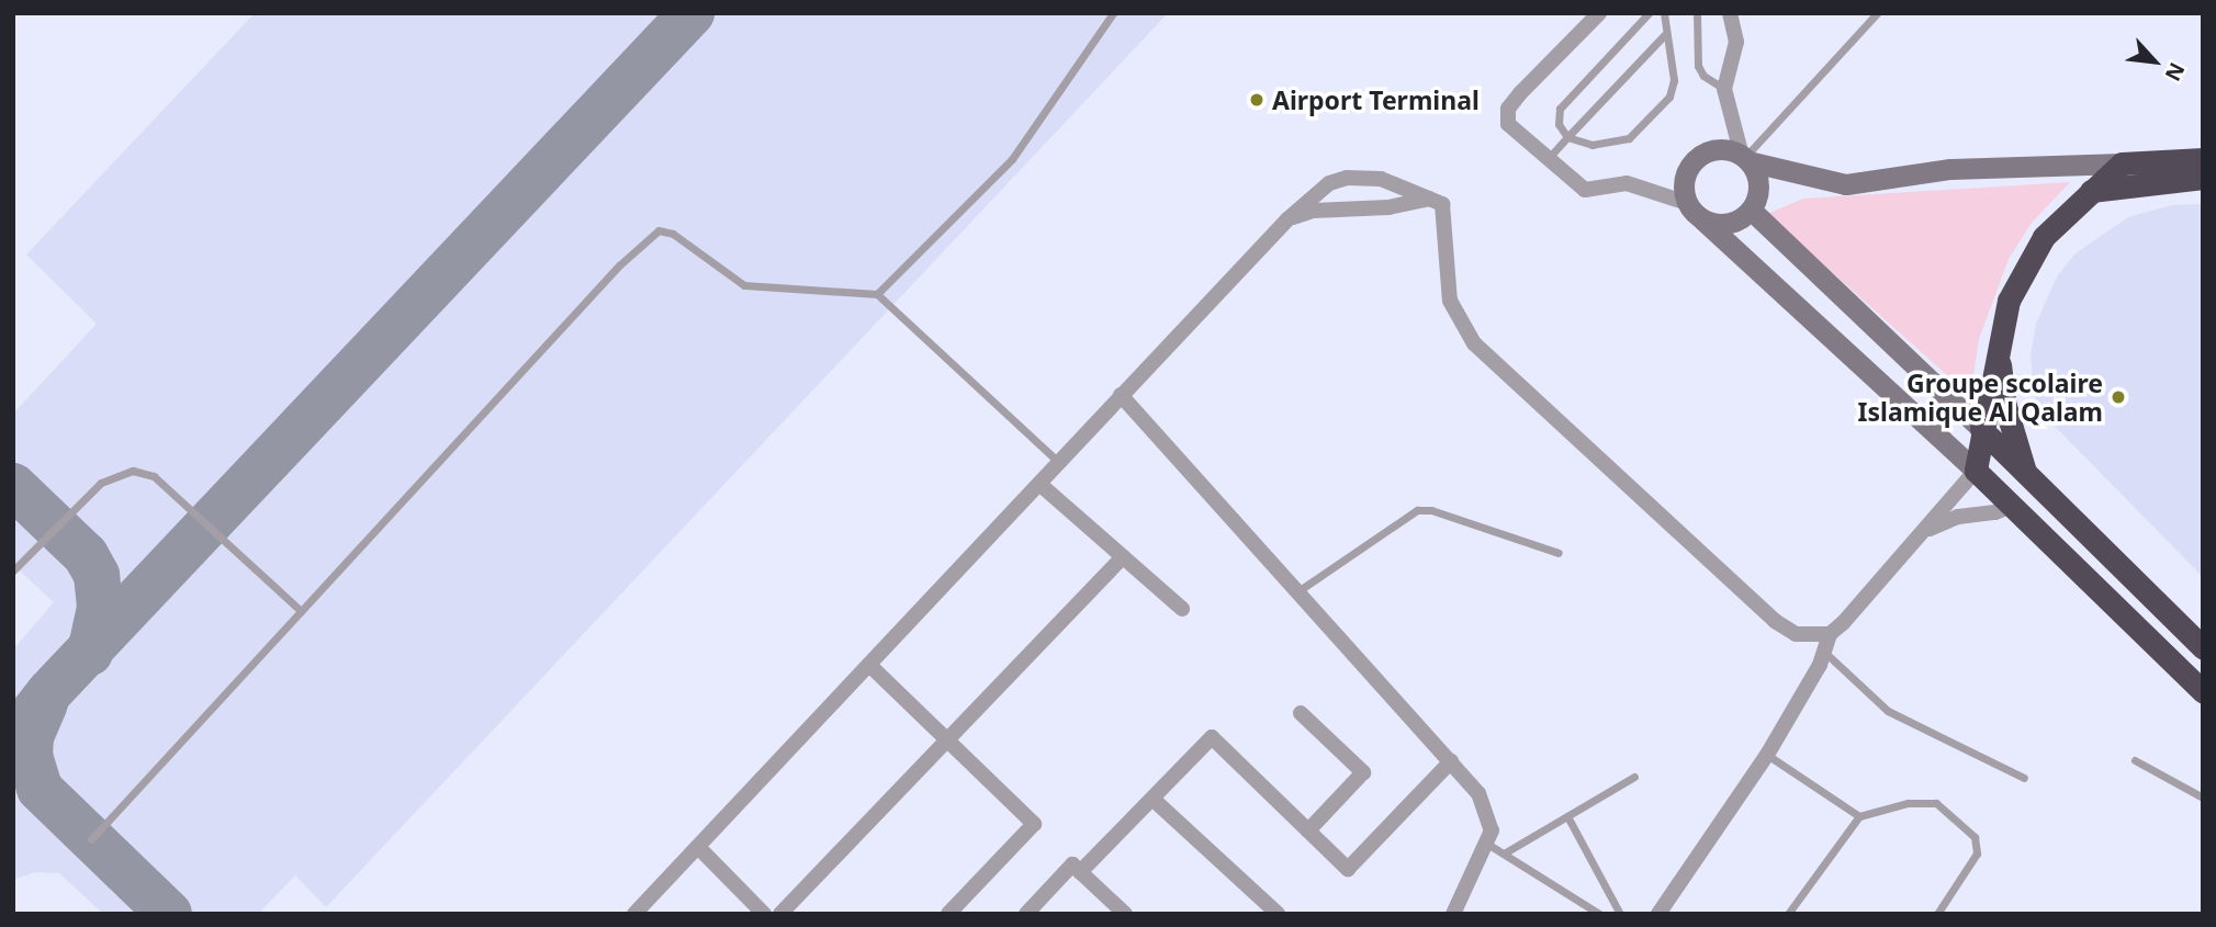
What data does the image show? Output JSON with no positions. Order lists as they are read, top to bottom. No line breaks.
{"places":["Airport Terminal","Groupe scolaire Islamique Al Qalam"],"north":"bottom right"}
